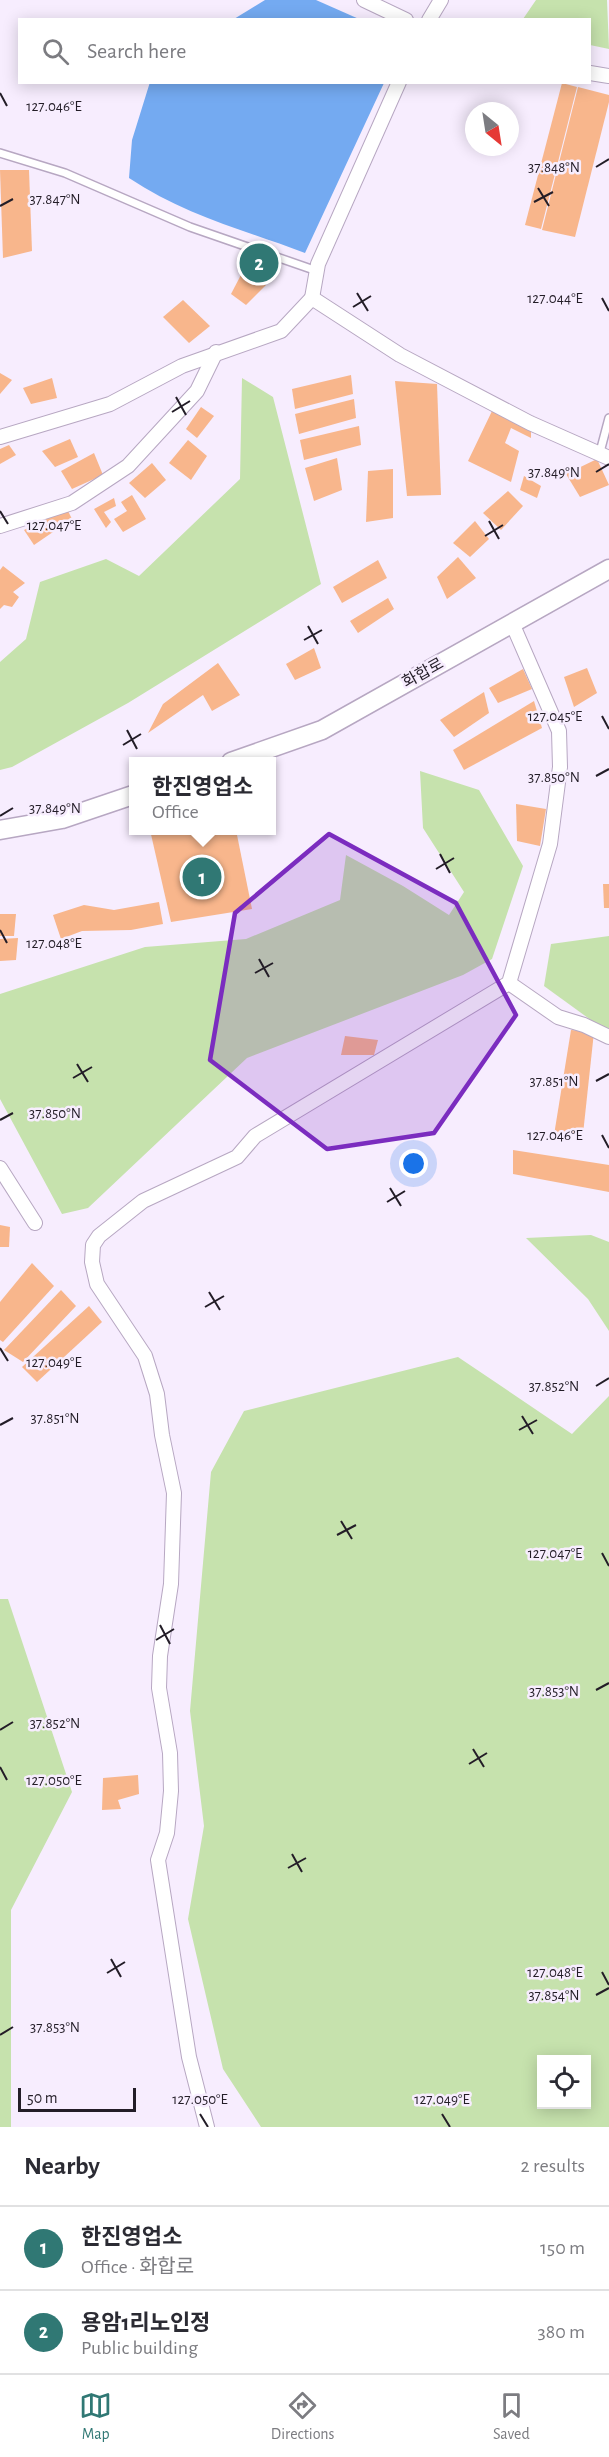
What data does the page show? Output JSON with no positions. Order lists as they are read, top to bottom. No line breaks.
{"streets":{"main road":["화합로"]},"scale_bar":"50 m","north":"bottom right","page":{"search":"Search here","pins":["2","1"],"popup":["한진영업소","Office"],"scale":"50 m","heading":["Nearby","2 results"],"list":[{"mark":"1","name":"한진영업소","note":"Office · 화합로","value":"150 m"},{"mark":"2","name":"용암1리노인정","note":"Public building","value":"380 m"}],"nav":["Map","Directions","Saved"]},"coordinates":["127.046°E","37.848°N","37.847°N","127.044°E","37.849°N","127.047°E","127.045°E","37.850°N","127.048°E","37.851°N","127.049°E","37.852°N","37.853°N","127.050°E","37.854°N"]}
